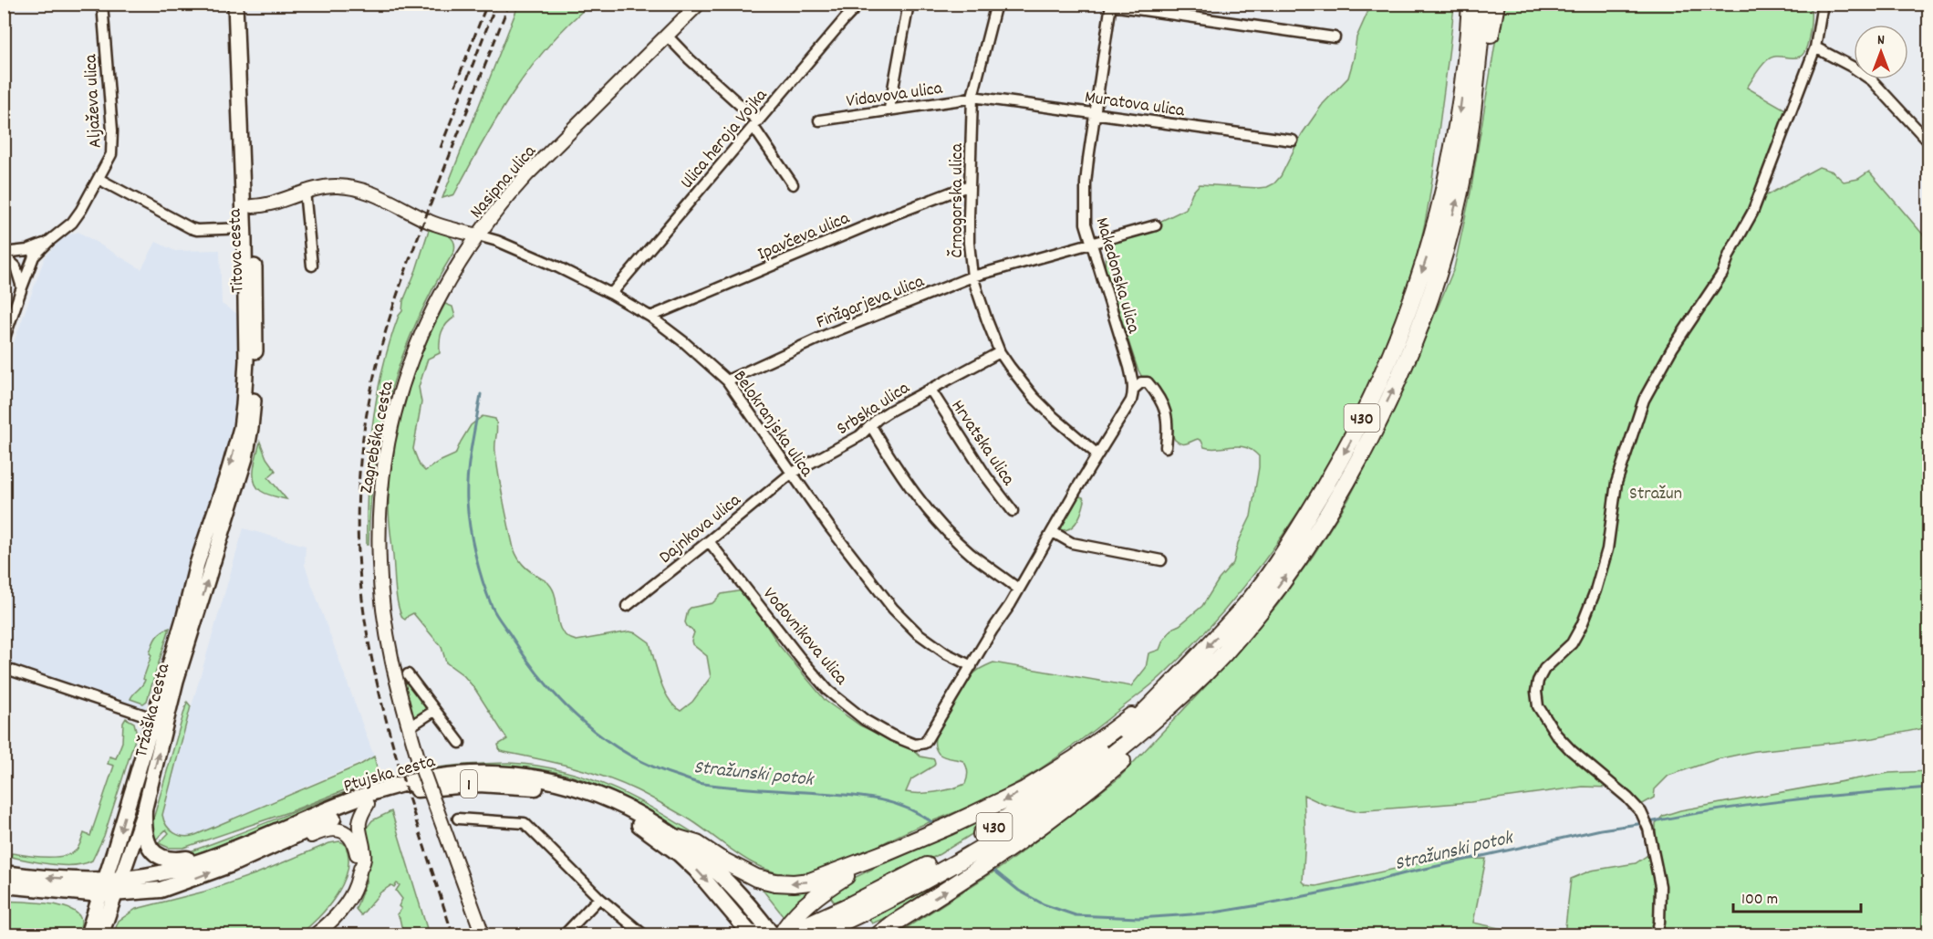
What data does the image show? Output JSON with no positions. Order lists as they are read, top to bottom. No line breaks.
{"streets":{"highway":["430"],"main road":["Titova cesta","Tržaška cesta","Ptujska cesta","1"],"street":["Vidavova ulica","Aljaževa ulica","Muratova ulica","Ulica heroja Vojka","Nasipna ulica","Črnogorska ulica","Ipavčeva ulica","Makedonska ulica","Finžgarjeva ulica","Srbska ulica","Belokranjska ulica","Zagrebška cesta","Hrvatska ulica","Dajnkova ulica","Vodovnikova ulica"]},"crossings":[["Vidavova ulica","Muratova ulica"],["Vidavova ulica","Črnogorska ulica"],["Muratova ulica","Črnogorska ulica"],["Muratova ulica","Makedonska ulica"],["Ulica heroja Vojka","Belokranjska ulica"],["Nasipna ulica","Titova cesta"],["Nasipna ulica","Belokranjska ulica"],["Nasipna ulica","Zagrebška cesta"],["Črnogorska ulica","Ipavčeva ulica"],["Črnogorska ulica","Finžgarjeva ulica"],["Črnogorska ulica","Srbska ulica"],["Ipavčeva ulica","Belokranjska ulica"],["Titova cesta","Tržaška cesta"],["Makedonska ulica","Finžgarjeva ulica"],["Finžgarjeva ulica","Belokranjska ulica"],["Srbska ulica","Belokranjska ulica"],["Srbska ulica","Hrvatska ulica"],["Srbska ulica","Dajnkova ulica"],["Belokranjska ulica","Zagrebška cesta"],["Belokranjska ulica","Dajnkova ulica"],["Belokranjska ulica","Vodovnikova ulica"],["Dajnkova ulica","Vodovnikova ulica"],["Tržaška cesta","Ptujska cesta"],["Tržaška cesta","1"],["Ptujska cesta","1"]],"water":["Stražunski potok"],"parks":["Stražun"],"scale_bar":"100 m","north":"top"}
